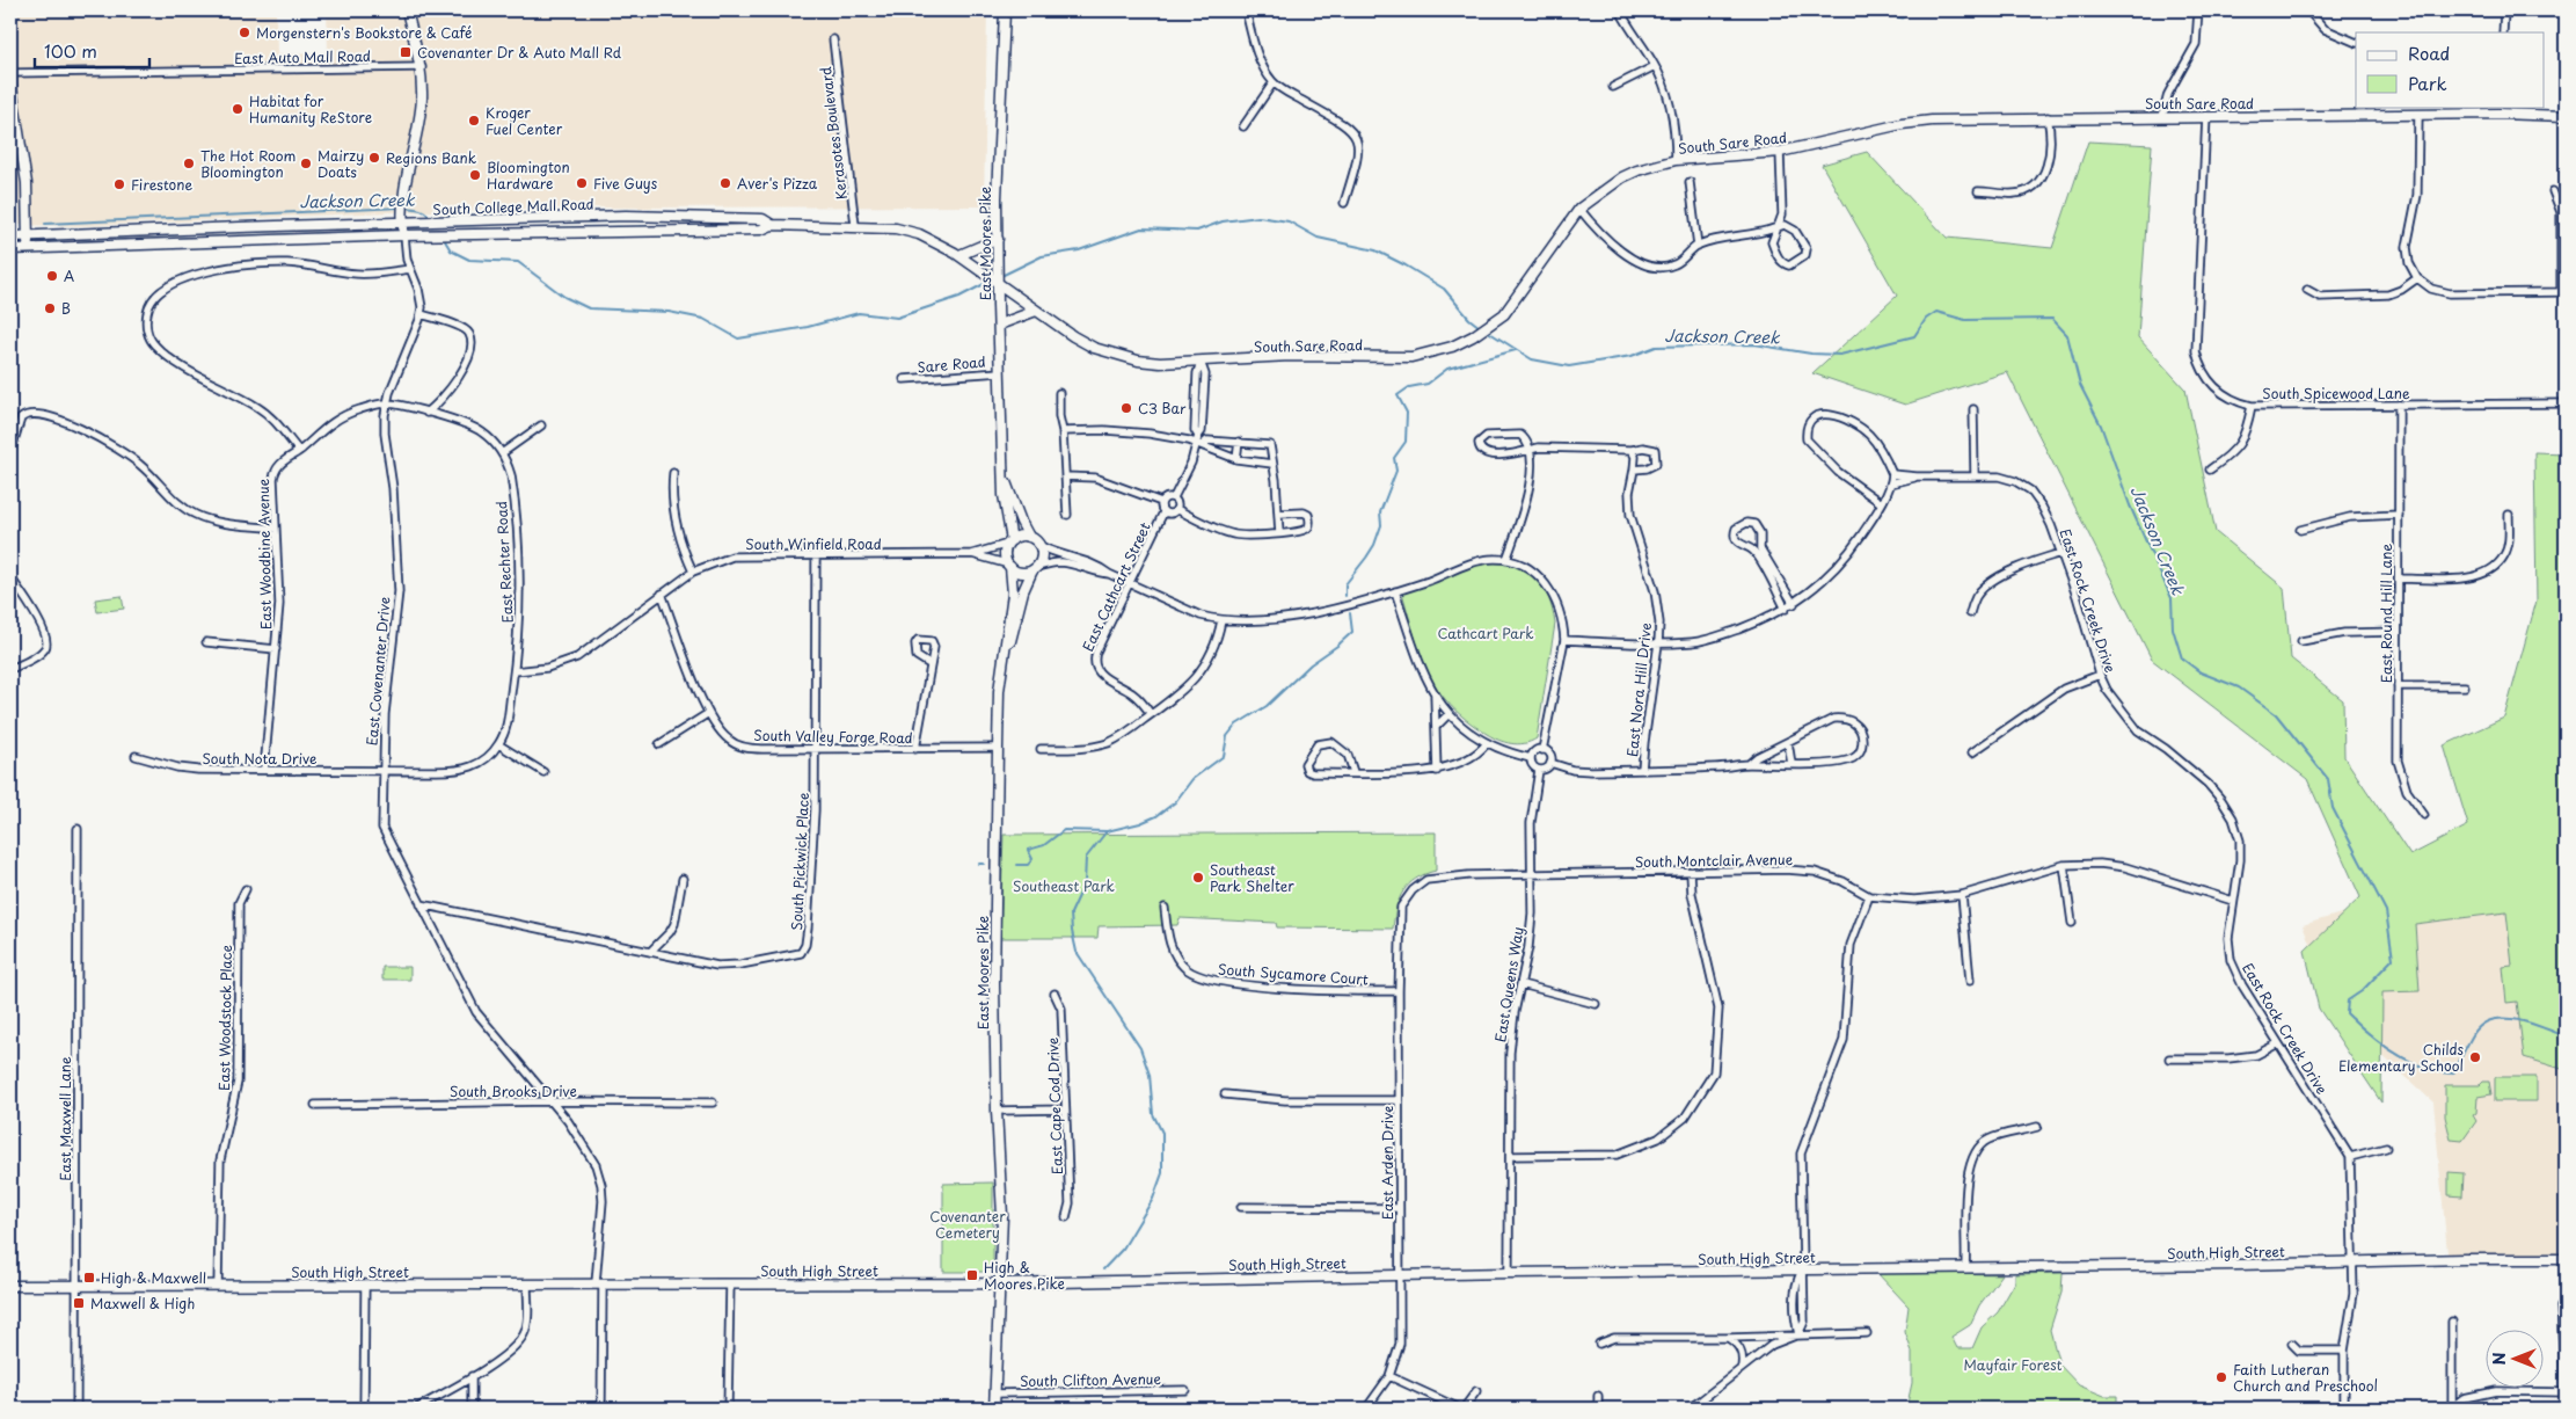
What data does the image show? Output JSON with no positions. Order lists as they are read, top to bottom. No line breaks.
{"streets":{"main road":["South Sare Road","South College Mall Road","East Moores Pike","East Covenanter Drive","South High Street"],"street":["East Auto Mall Road","Kerasotes Boulevard","Sare Road","South Spicewood Lane","South Winfield Road","East Woodbine Avenue","East Rechter Road","East Cathcart Street","East Rock Creek Drive","East Round Hill Lane","East Nora Hill Drive","South Valley Forge Road","South Nota Drive","South Montclair Avenue","South Pickwick Place","South Sycamore Court","East Queens Way","East Woodstock Place","South Brooks Drive","East Cape Cod Drive","East Maxwell Lane","East Arden Drive","South Clifton Avenue"]},"crossings":[["East Auto Mall Road","East Covenanter Drive"],["South Sare Road","South College Mall Road"],["South Sare Road","East Moores Pike"],["South Sare Road","South Spicewood Lane"],["Kerasotes Boulevard","South College Mall Road"],["South College Mall Road","East Moores Pike"],["South College Mall Road","East Covenanter Drive"],["East Moores Pike","Sare Road"],["East Moores Pike","South Winfield Road"],["East Moores Pike","South Valley Forge Road"],["East Moores Pike","South High Street"],["East Moores Pike","South Clifton Avenue"],["South Spicewood Lane","East Round Hill Lane"],["South Winfield Road","East Rechter Road"],["South Winfield Road","South Valley Forge Road"],["South Winfield Road","South Pickwick Place"],["East Woodbine Avenue","East Rechter Road"],["East Woodbine Avenue","East Covenanter Drive"],["East Woodbine Avenue","South Nota Drive"],["East Rechter Road","East Covenanter Drive"],["East Rechter Road","South Nota Drive"],["East Rock Creek Drive","South Montclair Avenue"],["East Covenanter Drive","South Nota Drive"],["East Covenanter Drive","South Pickwick Place"],["East Covenanter Drive","South Brooks Drive"],["East Covenanter Drive","South High Street"],["South Valley Forge Road","South Pickwick Place"],["South Montclair Avenue","East Queens Way"],["South Montclair Avenue","East Arden Drive"],["South Sycamore Court","East Arden Drive"],["East Queens Way","South High Street"],["East Woodstock Place","South High Street"],["East Maxwell Lane","South High Street"],["East Arden Drive","South High Street"]],"water":["Jackson Creek"],"parks":["Cathcart Park","Southeast Park","Covenanter Cemetery","Mayfair Forest"],"places":{"other":["Morgenstern's Bookstore & Café","Habitat for Humanity ReStore","Kroger Fuel Center","Regions Bank","The Hot Room Bloomington","Mairzy Doats","Bloomington Hardware","Five Guys","Aver's Pizza","Firestone","A","B","C3 Bar","Southeast Park Shelter","Childs Elementary School","Faith Lutheran Church and Preschool"],"transit":["Covenanter Dr & Auto Mall Rd","High & Moores Pike","High & Maxwell","Maxwell & High"]},"legend":["Road","Park"],"scale_bar":"100 m","north":"left"}
